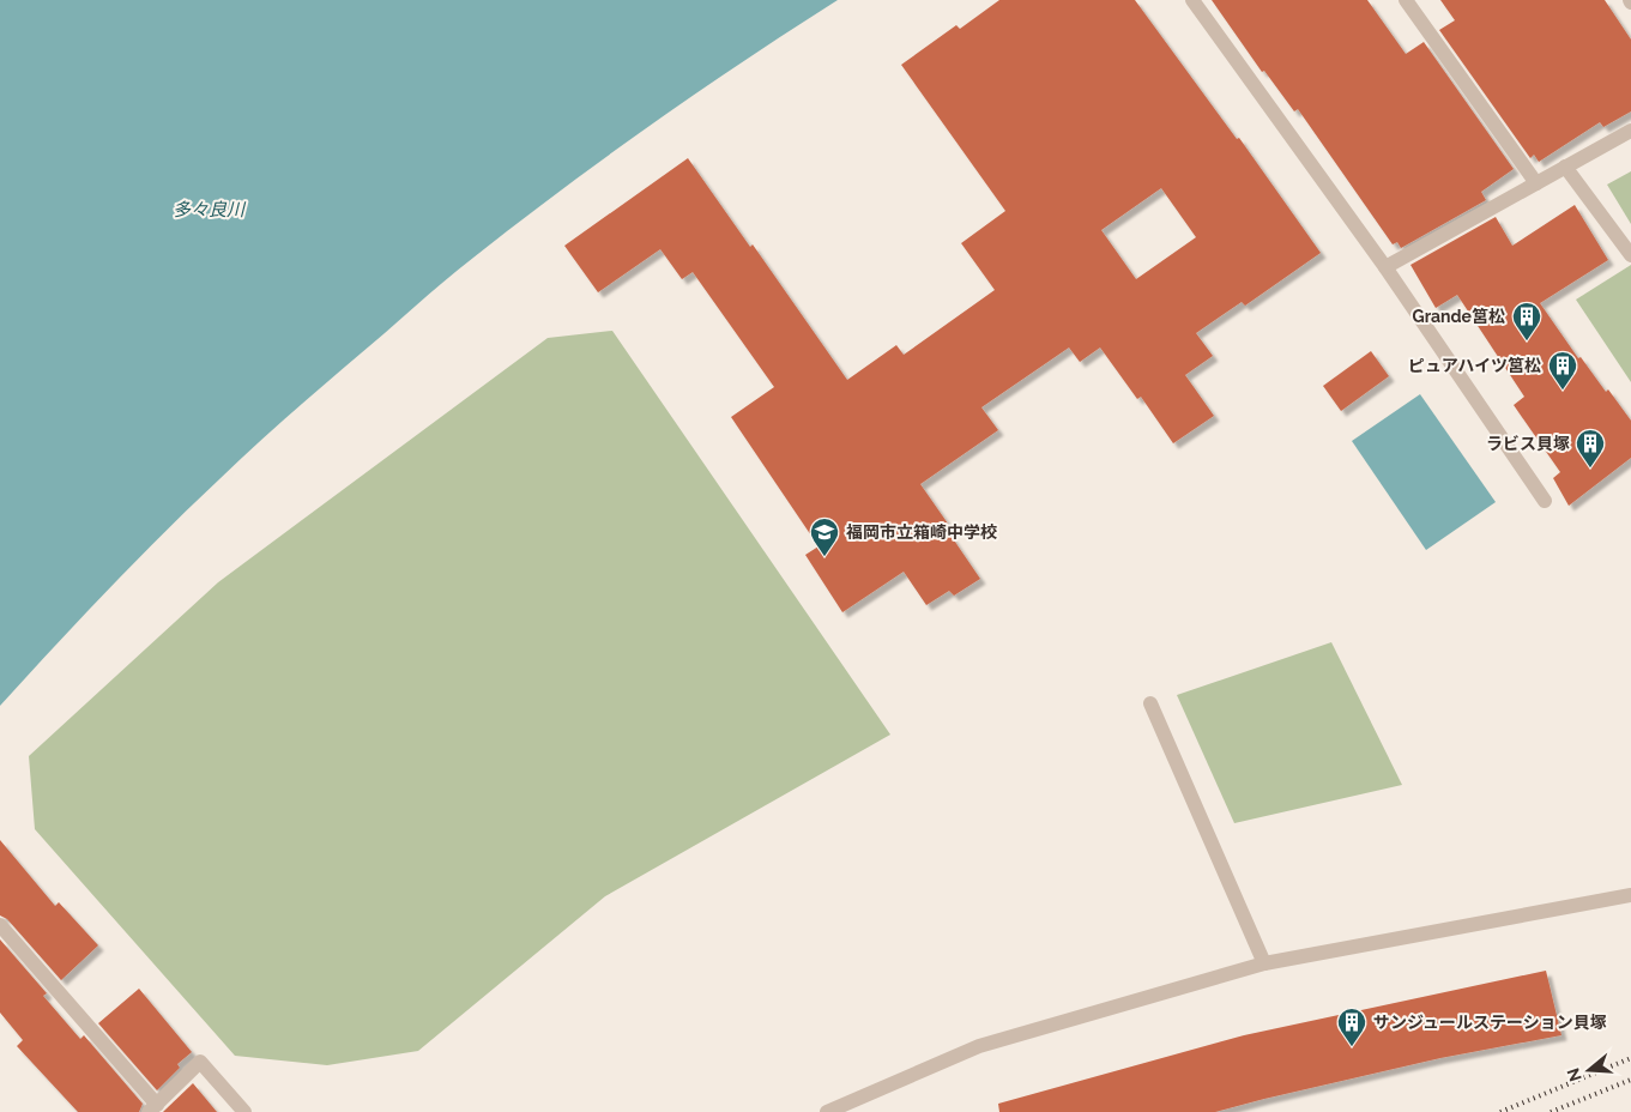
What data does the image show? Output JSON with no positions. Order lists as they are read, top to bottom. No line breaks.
{"water":["多々良川"],"places":{"building":["Grande筥松","ピュアハイツ筥松","ラビス貝塚","サンジュールステーション貝塚"],"school or university":["福岡市立箱崎中学校"]},"north":"left"}
